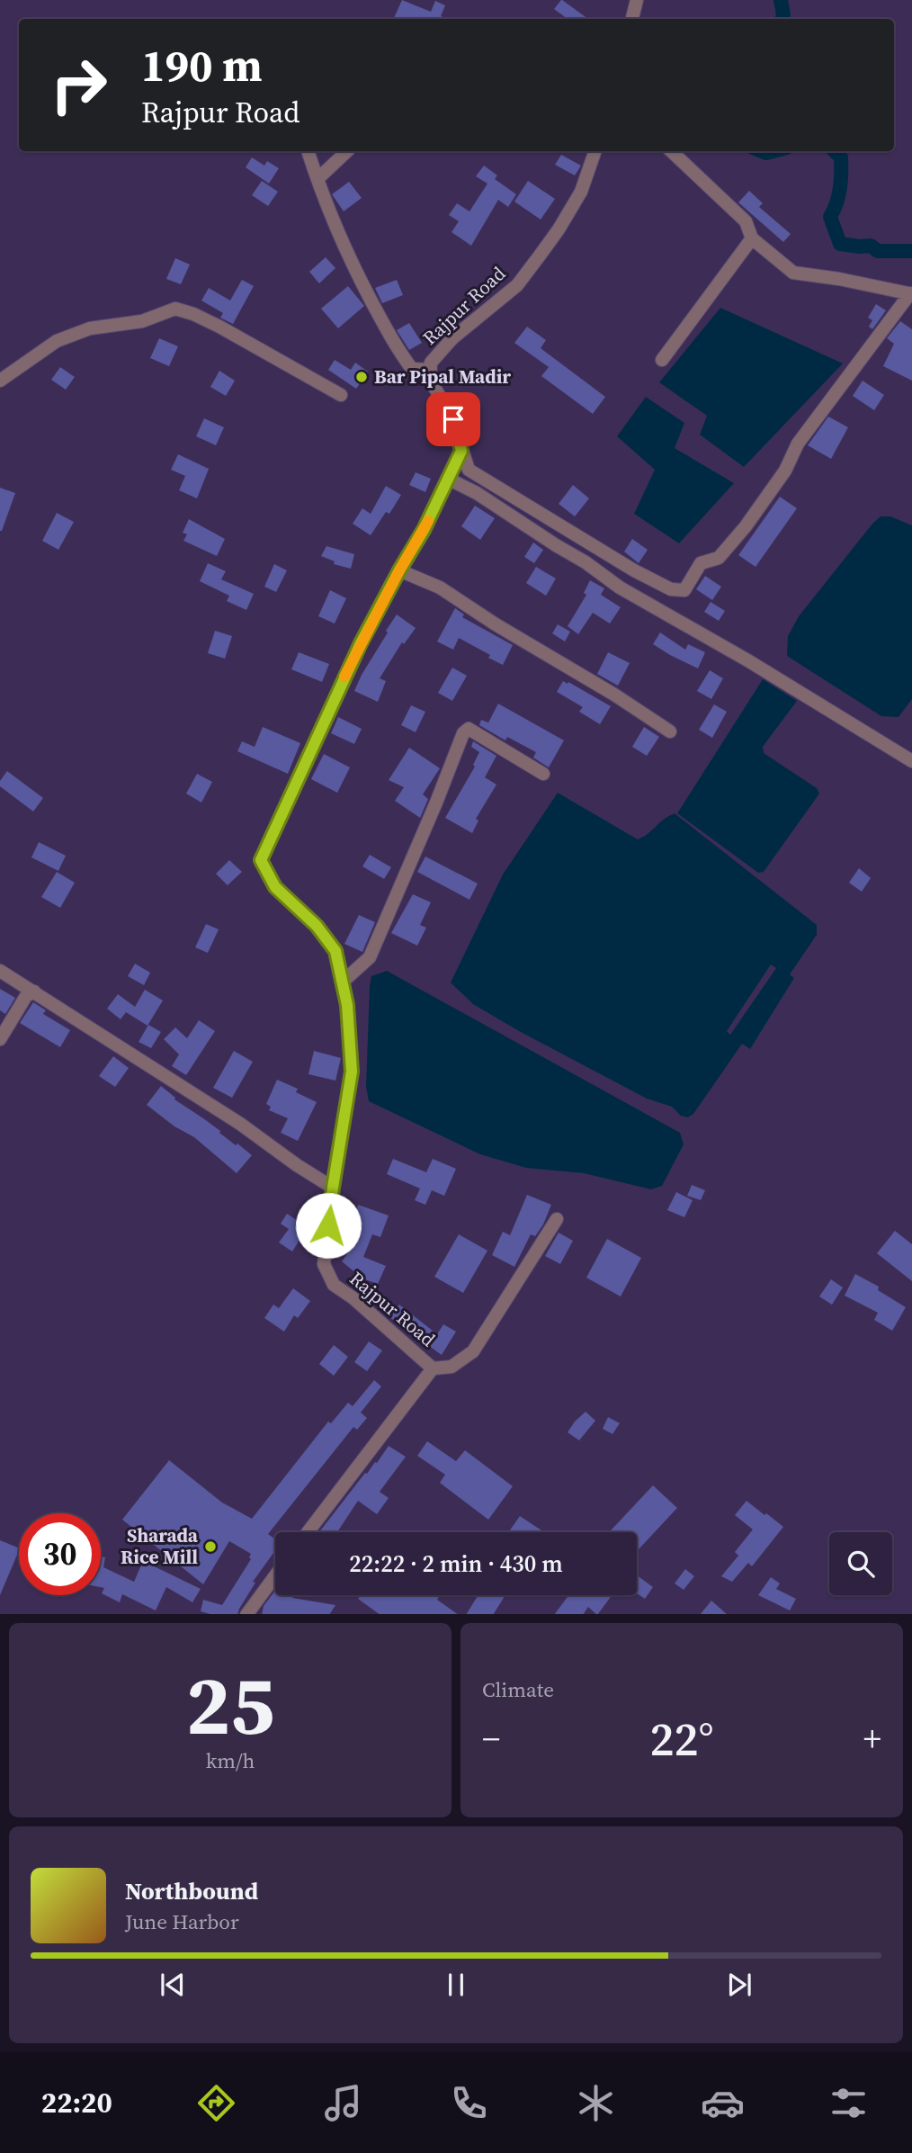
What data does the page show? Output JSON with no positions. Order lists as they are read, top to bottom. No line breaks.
{"streets":{"street":["Rajpur Road"]},"places":["Bar Pipal Madir","Sharada Rice Mill"],"page":{"turn":["190 m","Rajpur Road"],"limit":"30","trip":"22:22 · 2 min · 430 m","tile":[["25","km/h"],"Climate"],"heat":["−","22°","+"],"song":["Northbound","June Harbor"],"tabs":"22:20"}}
